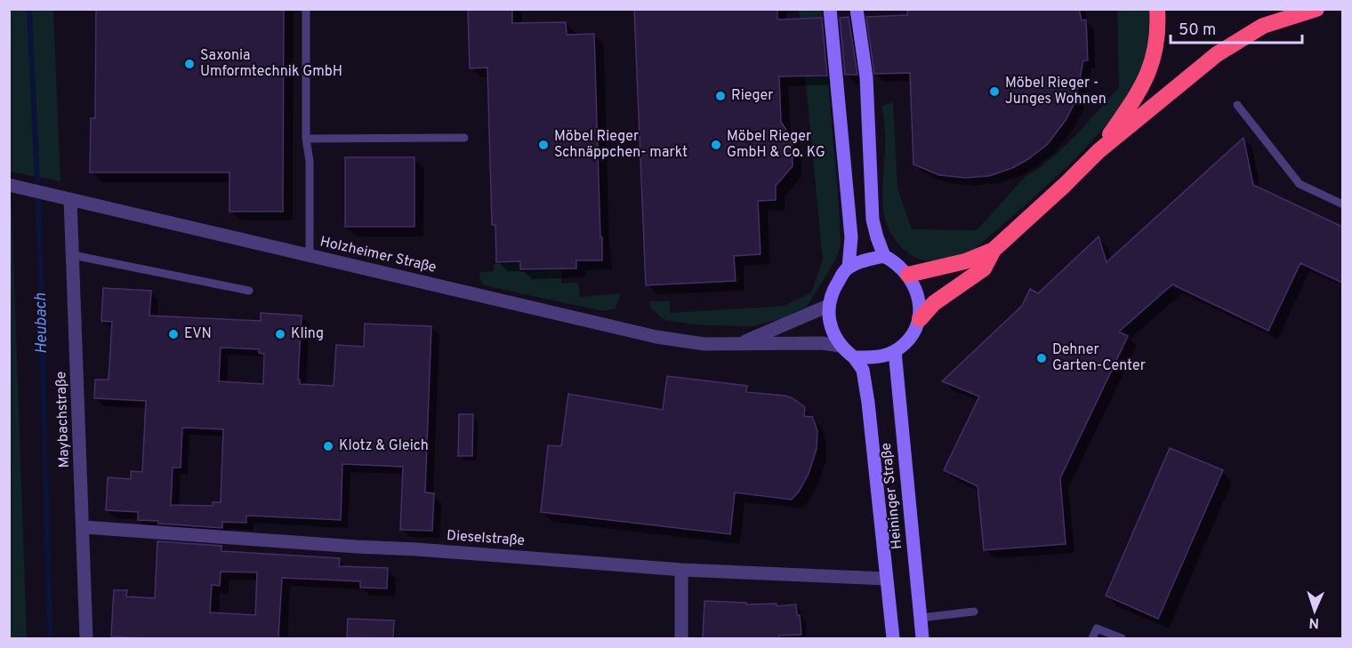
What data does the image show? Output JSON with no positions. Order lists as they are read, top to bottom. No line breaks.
{"streets":{"main road":["Heininger Straße"],"street":["Holzheimer Straße","Maybachstraße","Dieselstraße"]},"crossings":[["Holzheimer Straße","Maybachstraße"],["Holzheimer Straße","Heininger Straße"],["Maybachstraße","Dieselstraße"],["Heininger Straße","Dieselstraße"]],"water":["Heubach"],"places":["Saxonia Umformtechnik GmbH","Möbel Rieger - Junges Wohnen","Rieger","Möbel Rieger Schnäppchen- markt","Möbel Rieger GmbH & Co. KG","EVN","Kling","Dehner Garten-Center","Klotz & Gleich"],"scale_bar":"50 m","north":"bottom"}
